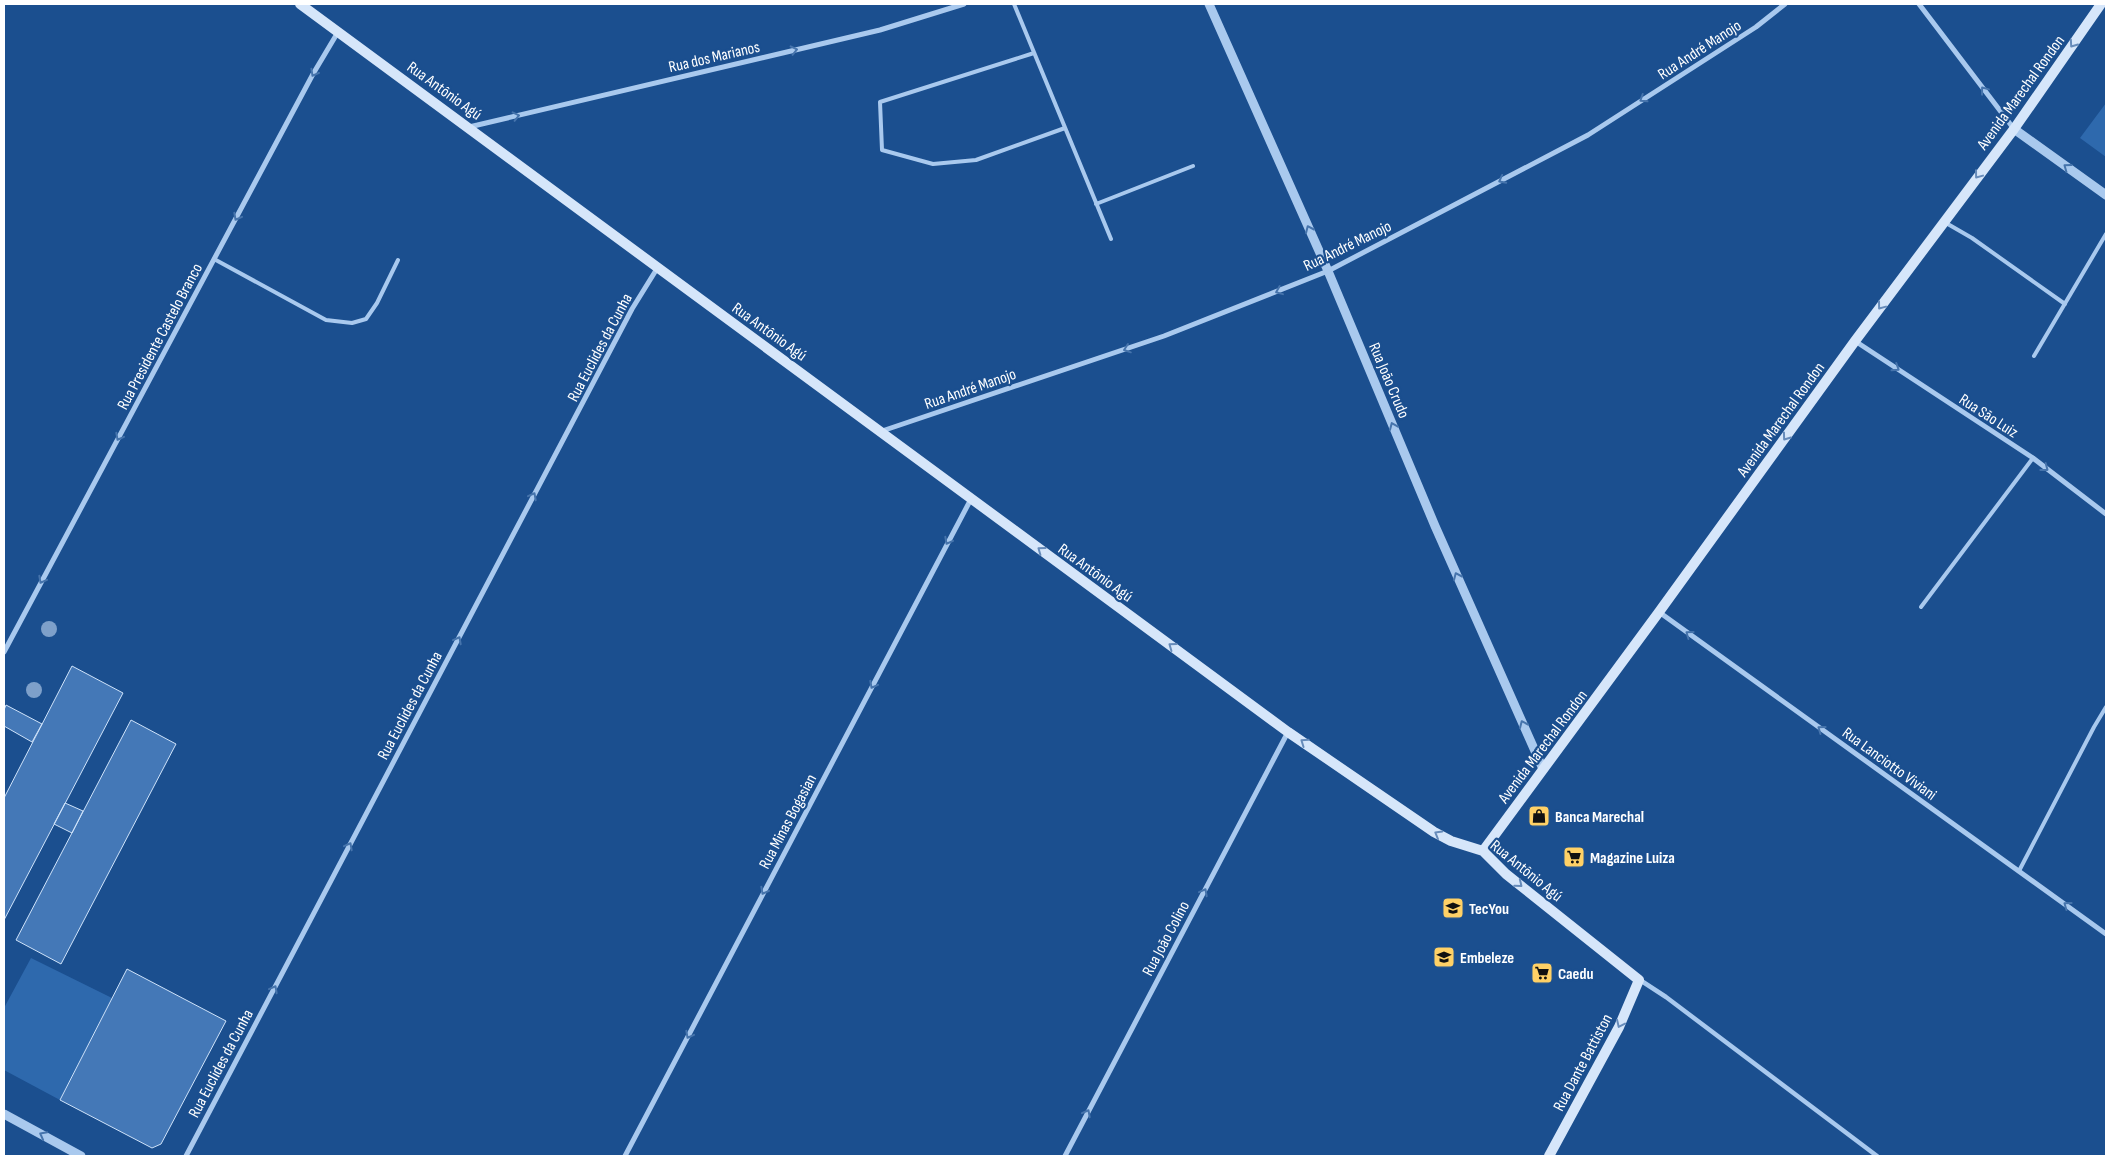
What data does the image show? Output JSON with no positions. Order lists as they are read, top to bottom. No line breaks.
{"streets":{"main road":["Rua Antônio Agú","Avenida Marechal Rondon","Rua Dante Battiston"],"street":["Rua André Manojo","Rua dos Marianos","Rua Presidente Castelo Branco","Rua Euclides da Cunha","Rua João Crudo","Rua São Luiz","Rua Lanciotto Viviani","Rua Minas Bogasian","Rua João Colino"]},"crossings":[["Rua André Manojo","Rua Antônio Agú"],["Rua André Manojo","Rua João Crudo"],["Rua dos Marianos","Rua Antônio Agú"],["Rua Antônio Agú","Avenida Marechal Rondon"],["Rua Antônio Agú","Rua Presidente Castelo Branco"],["Rua Antônio Agú","Rua Euclides da Cunha"],["Rua Antônio Agú","Rua Minas Bogasian"],["Rua Antônio Agú","Rua João Colino"],["Rua Antônio Agú","Rua Dante Battiston"],["Avenida Marechal Rondon","Rua João Crudo"],["Avenida Marechal Rondon","Rua São Luiz"],["Avenida Marechal Rondon","Rua Lanciotto Viviani"]],"one_way":["Rua André Manojo","Rua dos Marianos","Avenida Marechal Rondon","Rua Presidente Castelo Branco","Rua Euclides da Cunha","Rua João Crudo","Rua São Luiz","Rua Lanciotto Viviani","Rua Minas Bogasian","Rua João Colino","Rua Dante Battiston"],"places":{"shop":["Banca Marechal"],"supermarket":["Magazine Luiza","Caedu"],"school or university":["TecYou","Embeleze"]}}
